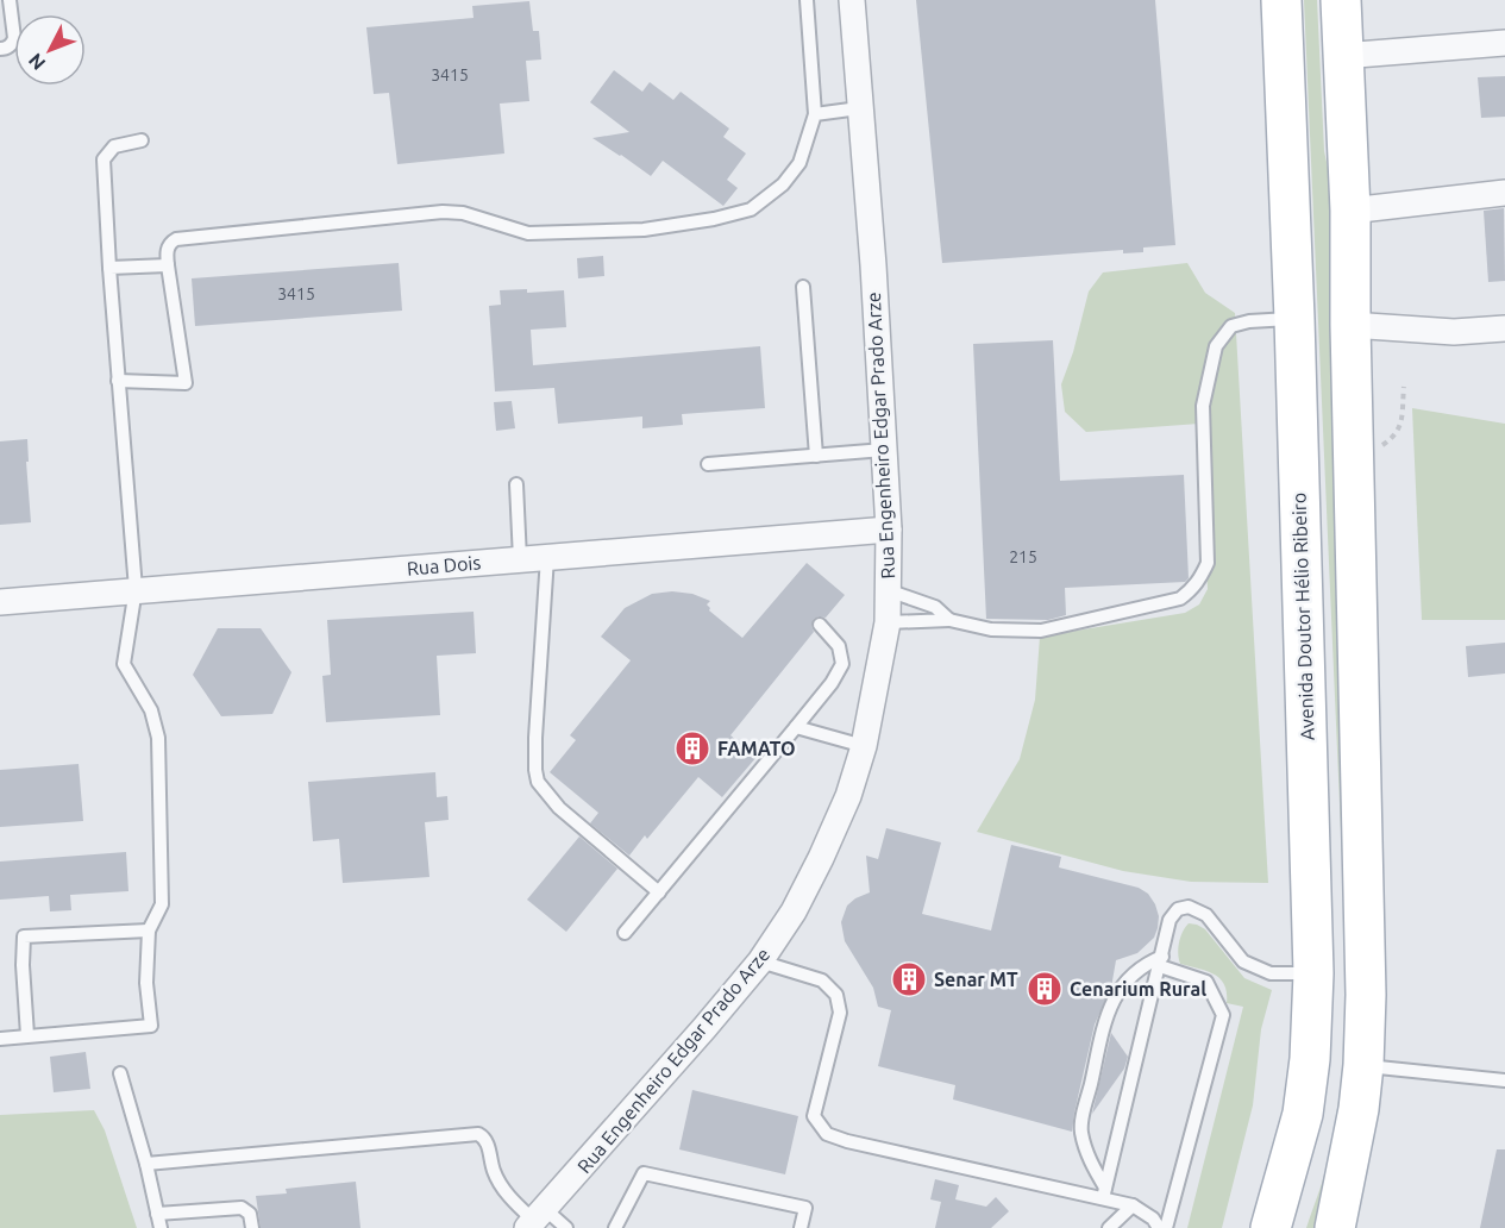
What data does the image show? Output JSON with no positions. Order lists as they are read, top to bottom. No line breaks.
{"streets":{"main road":["Avenida Doutor Hélio Ribeiro"],"street":["Rua Engenheiro Edgar Prado Arze","Rua Dois"]},"crossings":[["Rua Engenheiro Edgar Prado Arze","Rua Dois"]],"places":{"building":["FAMATO","Senar MT","Cenarium Rural"]},"house_numbers":["3415","3415","215"],"north":"bottom left"}
